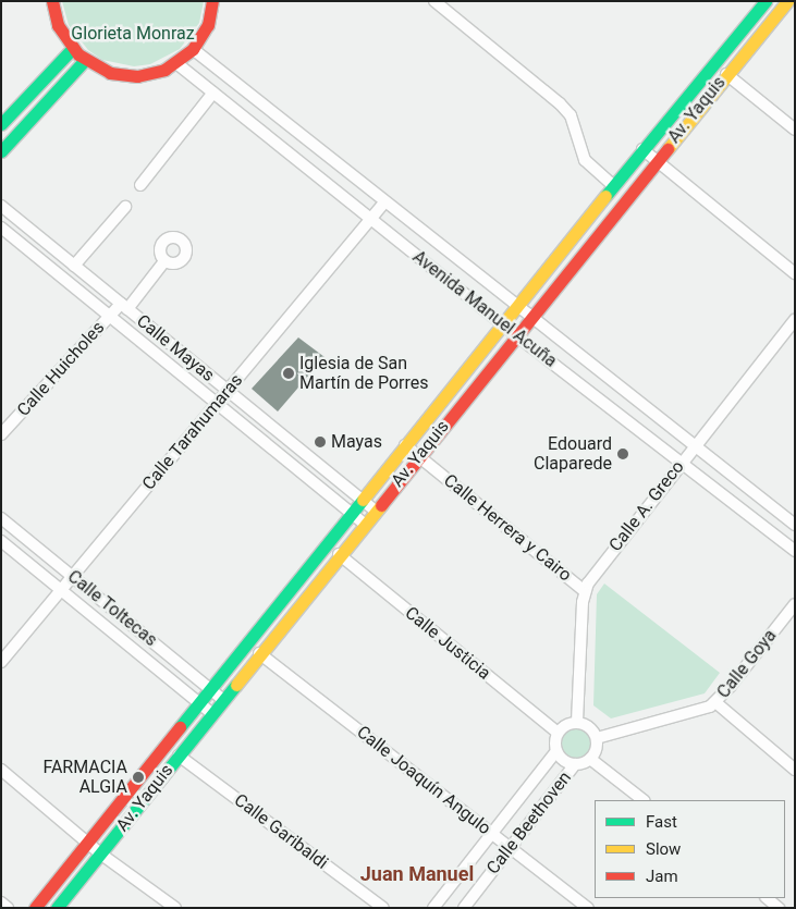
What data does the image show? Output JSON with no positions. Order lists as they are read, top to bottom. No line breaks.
{"streets":{"street":["Av. Yaquis","Avenida Manuel Acuña","Calle Mayas","Calle Huicholes","Calle Tarahumaras","Calle A. Greco","Calle Herrera y Cairo","Calle Toltecas","Calle Justicia","Calle Goya","Calle Joaquín Angulo","Calle Beethoven","Calle Garibaldi"]},"crossings":[["Av. Yaquis","Avenida Manuel Acuña"],["Av. Yaquis","Calle Mayas"],["Av. Yaquis","Calle Herrera y Cairo"],["Av. Yaquis","Calle Toltecas"],["Av. Yaquis","Calle Justicia"],["Av. Yaquis","Calle Joaquín Angulo"],["Av. Yaquis","Calle Garibaldi"],["Avenida Manuel Acuña","Calle Tarahumaras"],["Avenida Manuel Acuña","Calle A. Greco"],["Calle Mayas","Calle Huicholes"],["Calle Mayas","Calle Tarahumaras"],["Calle Tarahumaras","Calle Toltecas"],["Calle A. Greco","Calle Herrera y Cairo"],["Calle Justicia","Calle Goya"],["Calle Justicia","Calle Beethoven"],["Calle Goya","Calle Beethoven"],["Calle Joaquín Angulo","Calle Beethoven"]],"districts":["Juan Manuel"],"parks":["Glorieta Monraz"],"places":["Iglesia de San Martín de Porres","Mayas","Edouard Claparede","FARMACIA ALGIA"],"legend":["Fast","Slow","Jam"]}
